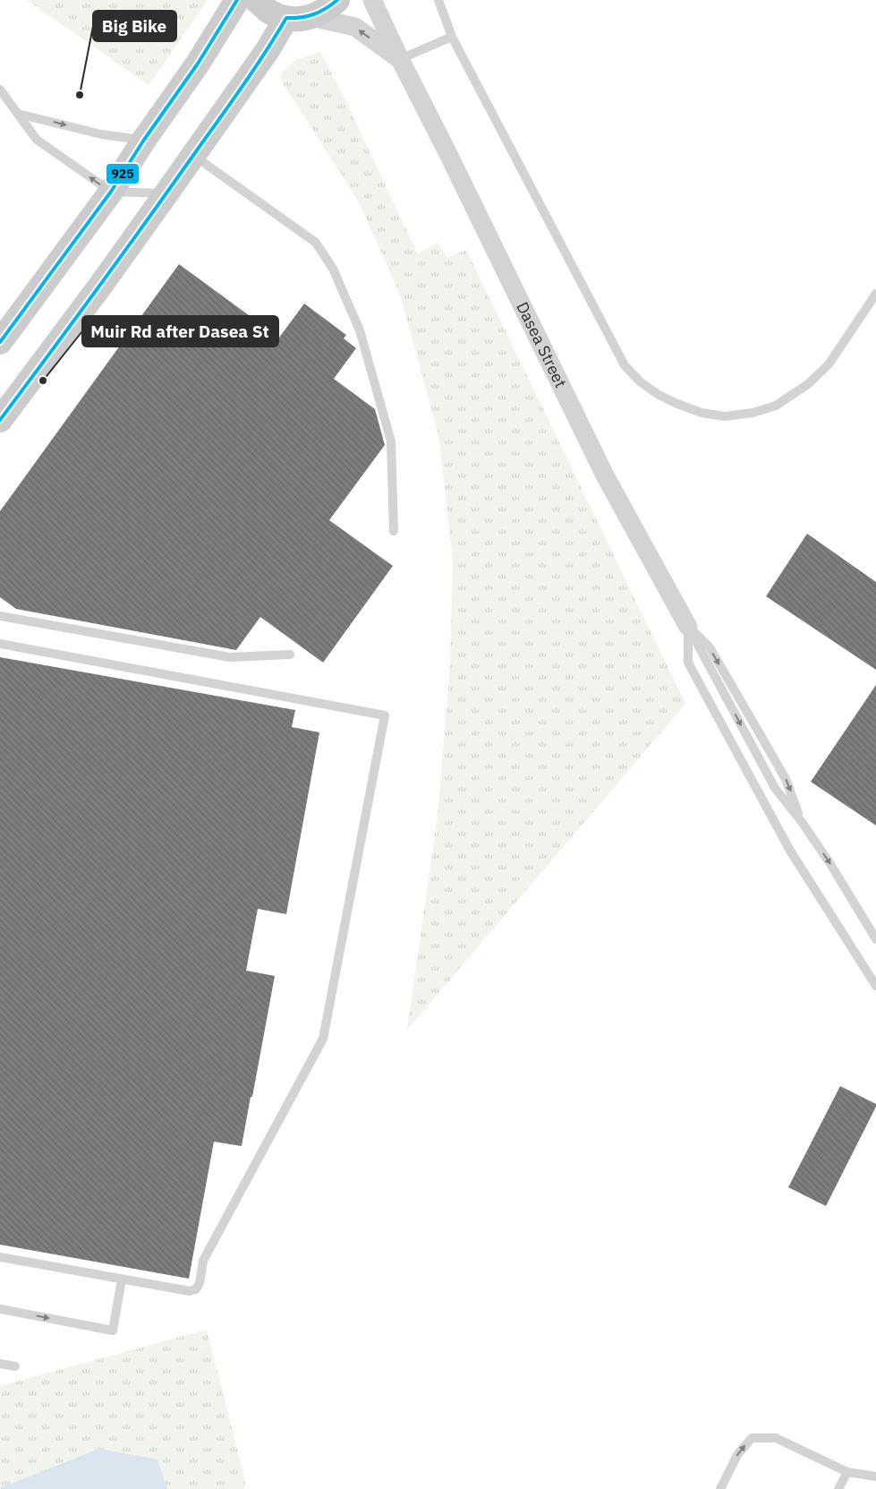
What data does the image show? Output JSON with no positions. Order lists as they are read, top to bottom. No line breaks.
{"streets":{"street":["Dasea Street"]},"places":["Big Bike","Muir Rd after Dasea St"],"lines":["transit line 925"]}
